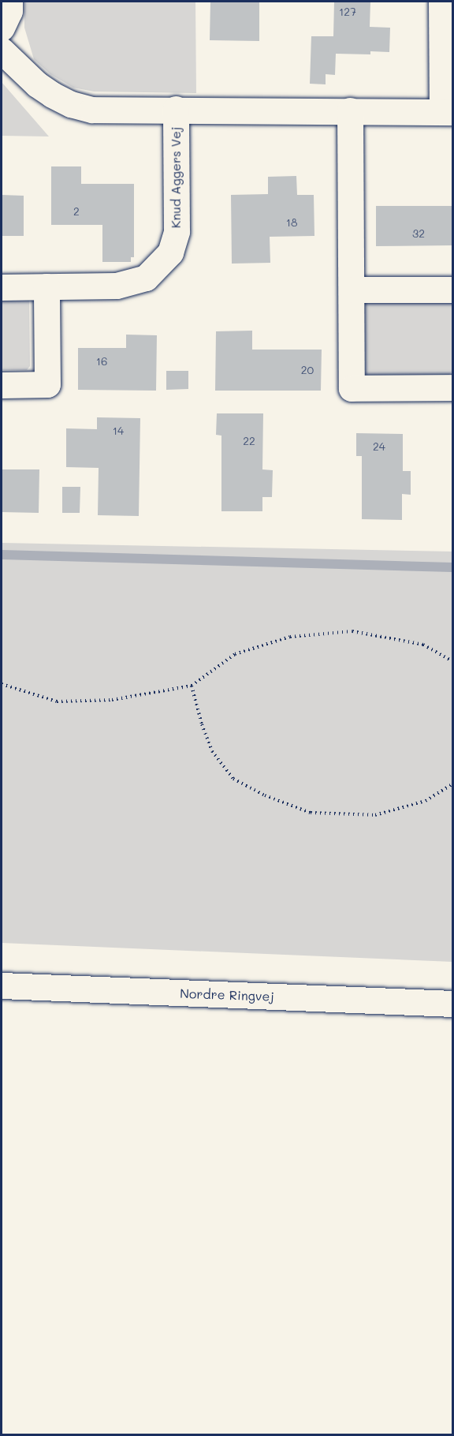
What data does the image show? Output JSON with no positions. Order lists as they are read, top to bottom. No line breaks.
{"streets":{"street":["Knud Aggers Vej","Nordre Ringvej"]},"house_numbers":["127","2","18","32","16","20","14","22","24"]}
